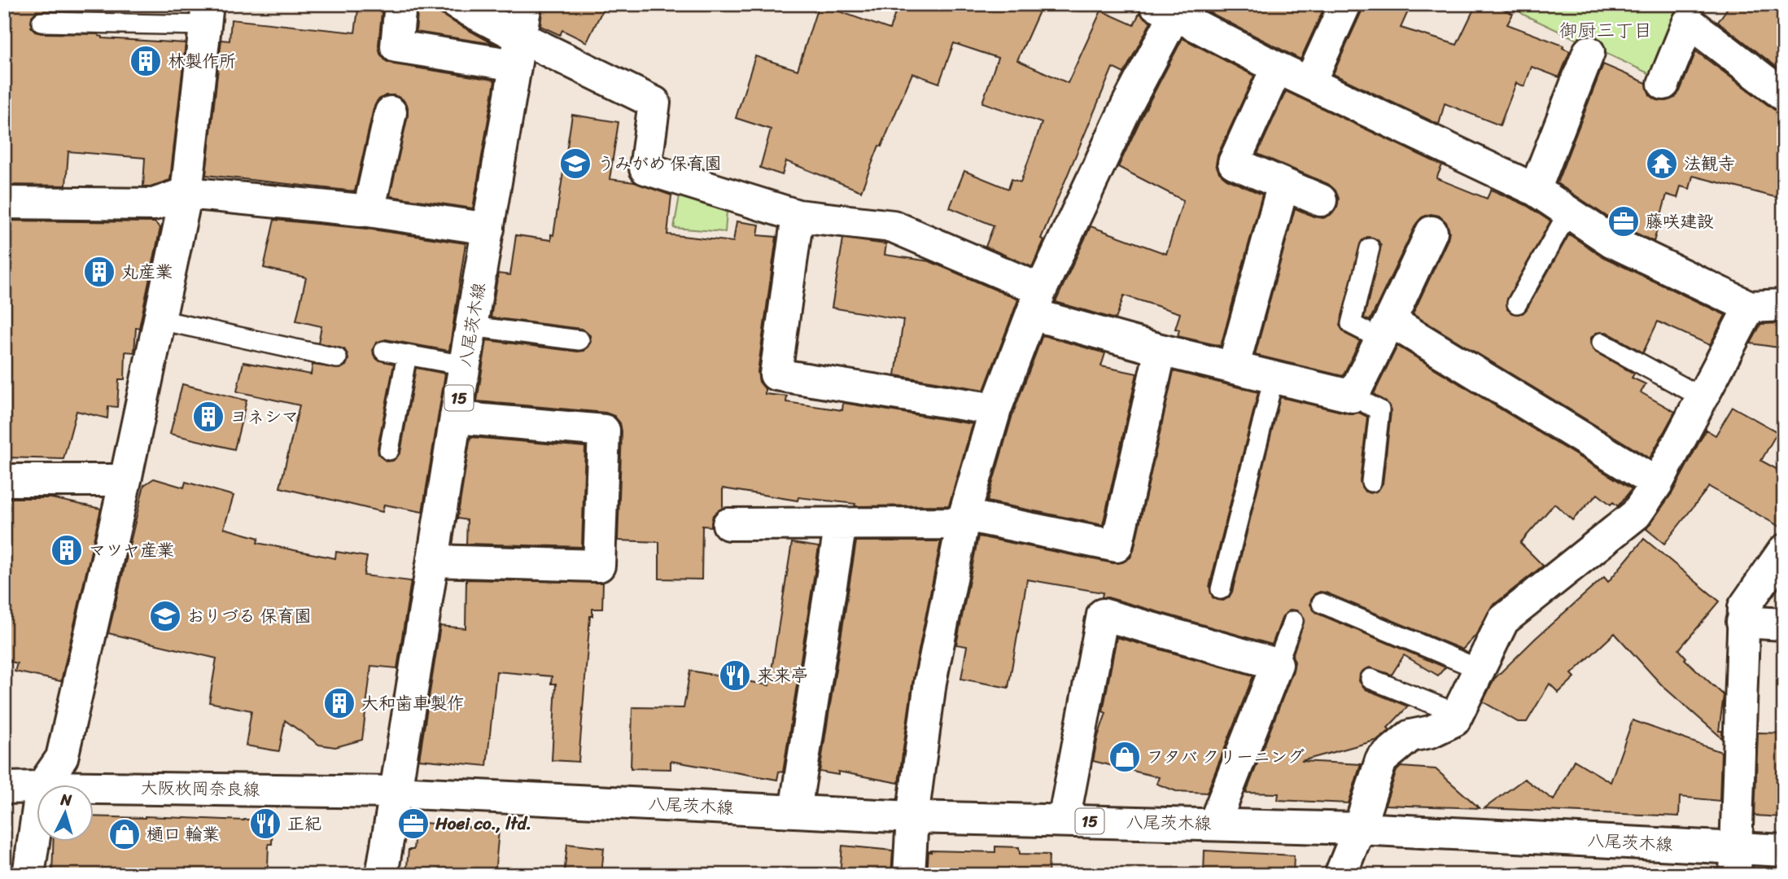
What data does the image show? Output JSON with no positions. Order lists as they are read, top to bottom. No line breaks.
{"streets":{"street":["八尾茨木線","15","大阪枚岡奈良線"]},"crossings":[["八尾茨木線","大阪枚岡奈良線"]],"districts":["御厨三丁目"],"places":{"building":["林製作所","丸産業","ヨネシマ","マツヤ産業","大和歯車製作"],"school or university":["うみがめ 保育園","おりづる 保育園"],"temple":["法観寺"],"office":["藤咲建設","Hoei co., ltd."],"restaurant":["来来亭","正紀"],"shop":["フタバ クリーニング","樋口 輪業"]},"north":"top"}
